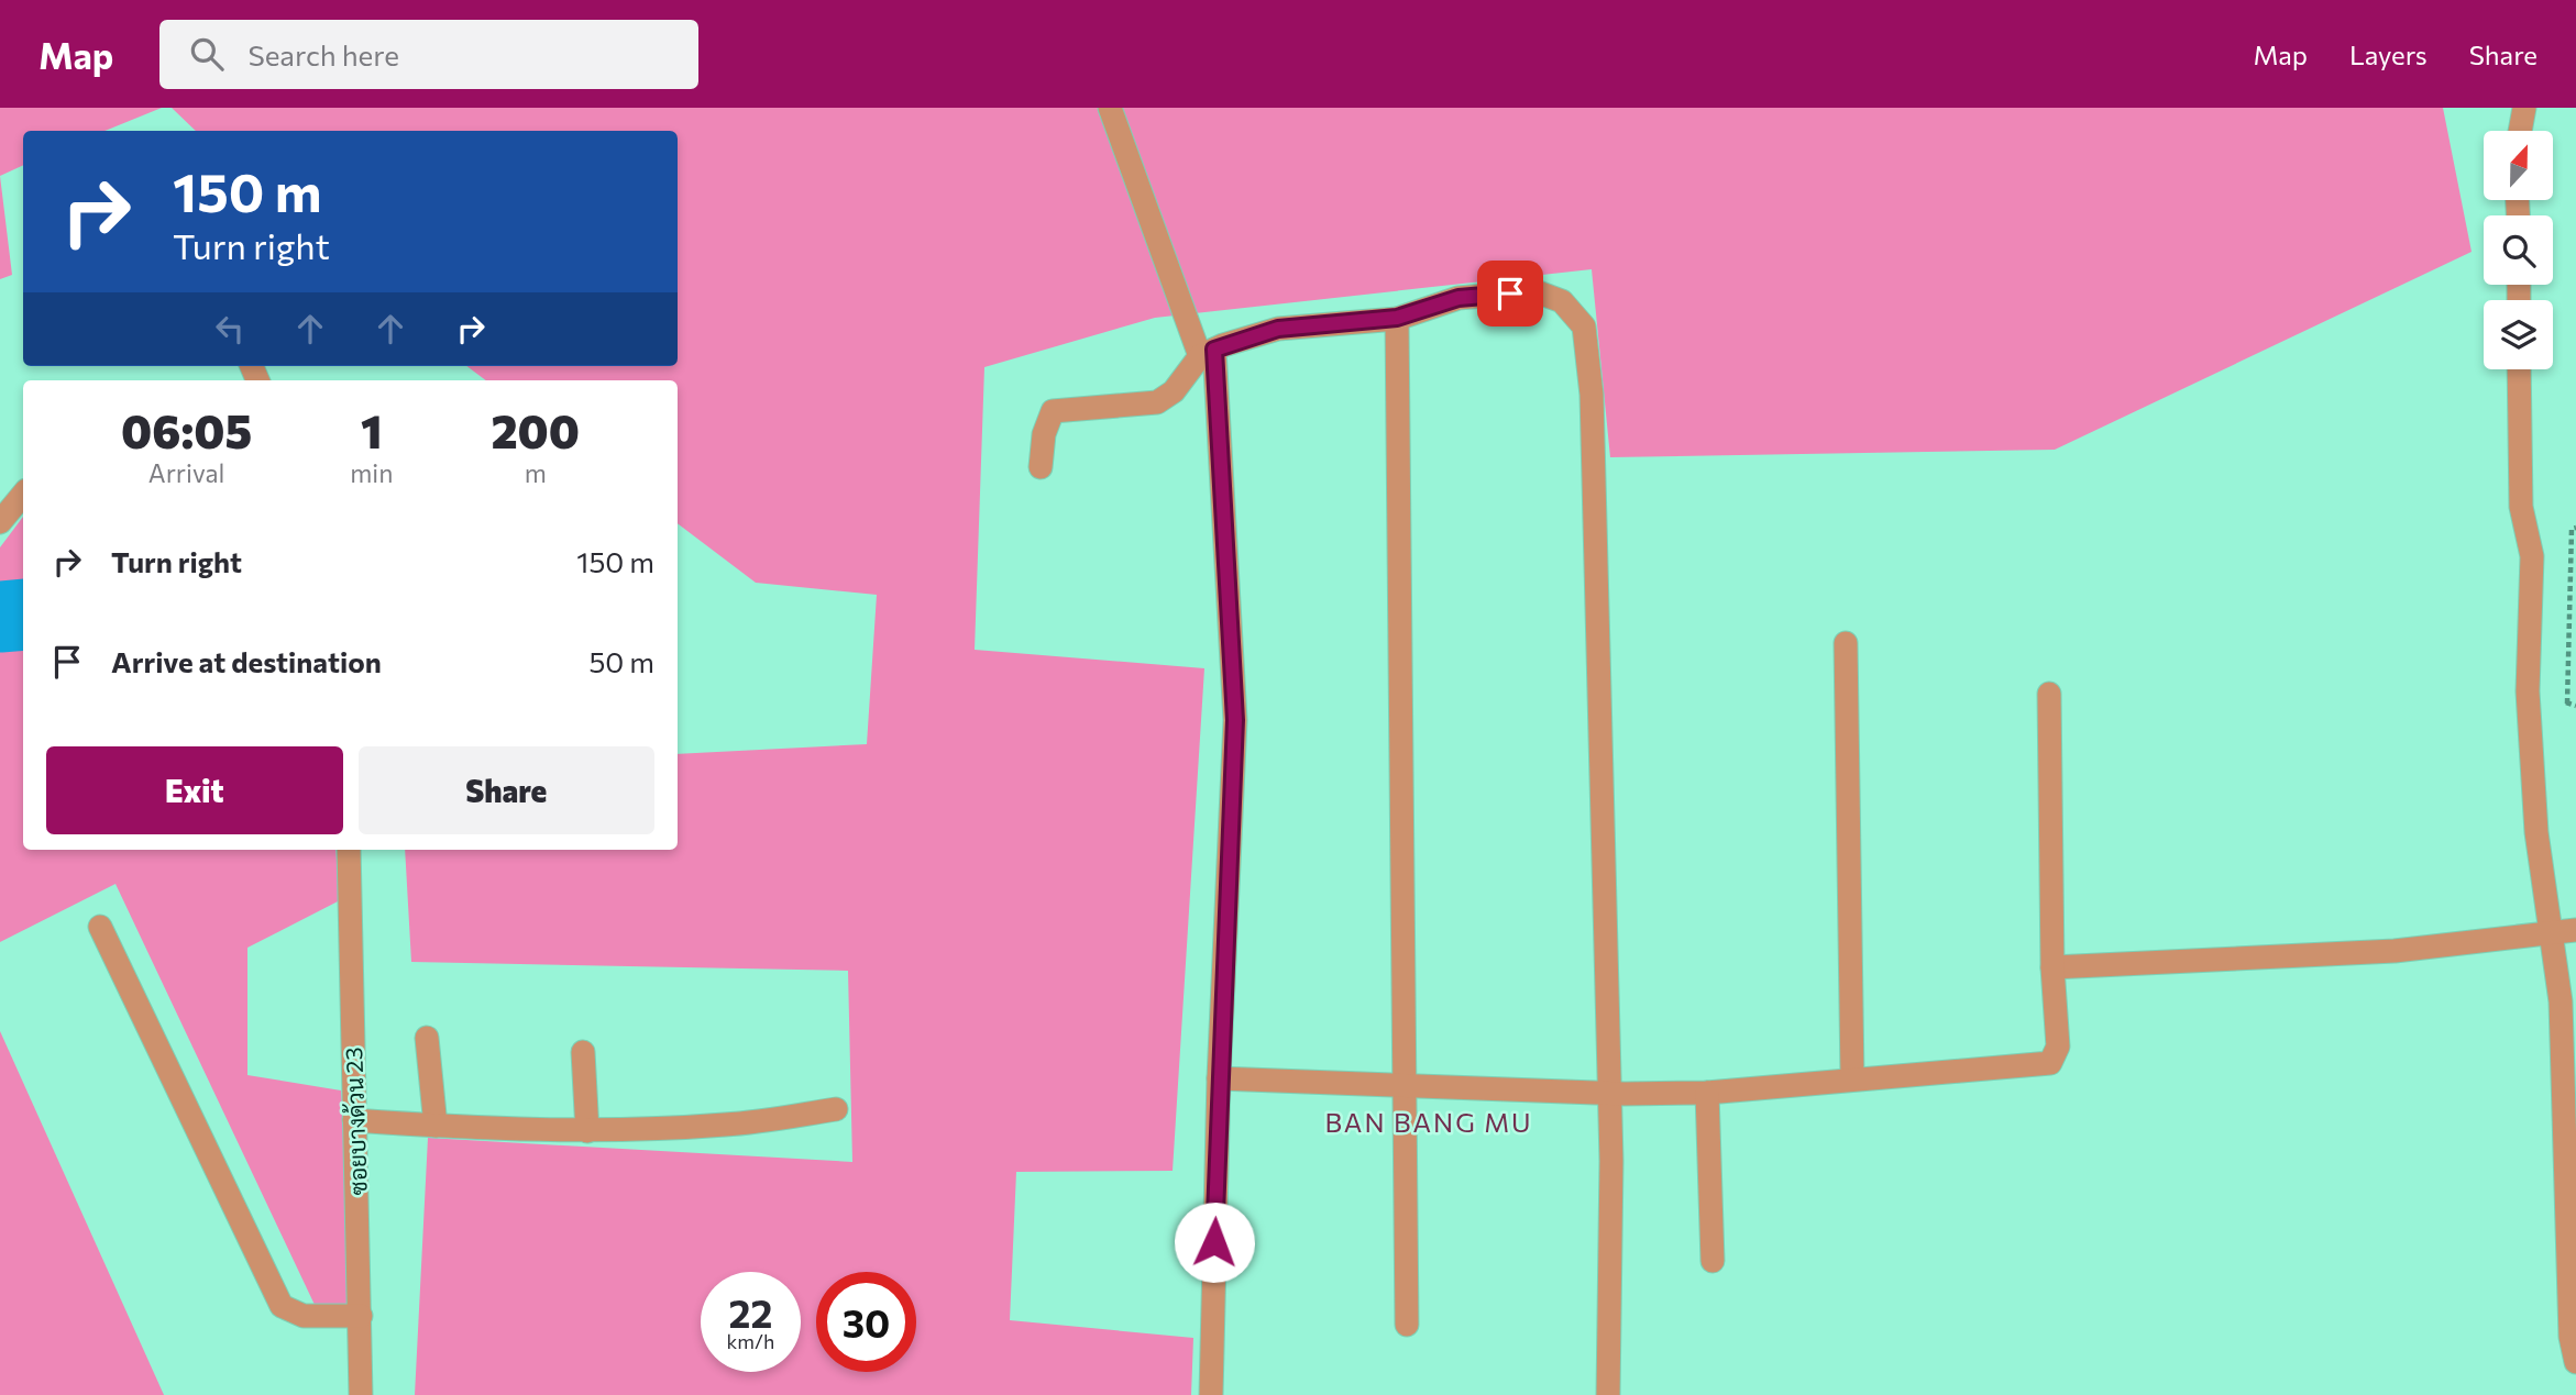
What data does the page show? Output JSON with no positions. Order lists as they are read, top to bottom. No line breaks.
{"streets":{"street":["ซอยบางด้วน 23"]},"districts":["BAN BANG MU"],"north":"top","page":{"header":"Map","search":"Search here","nav":["Map","Layers","Share"],"turn":["150 m","Turn right"],"eta":["06:05","Arrival","1","min","200","m"],"list":[{"name":"Turn right","value":"150 m"},{"name":"Arrive at destination","value":"50 m"}],"buttons":["Exit","Share"],"speed":"22 km/h","limit":"30"}}
